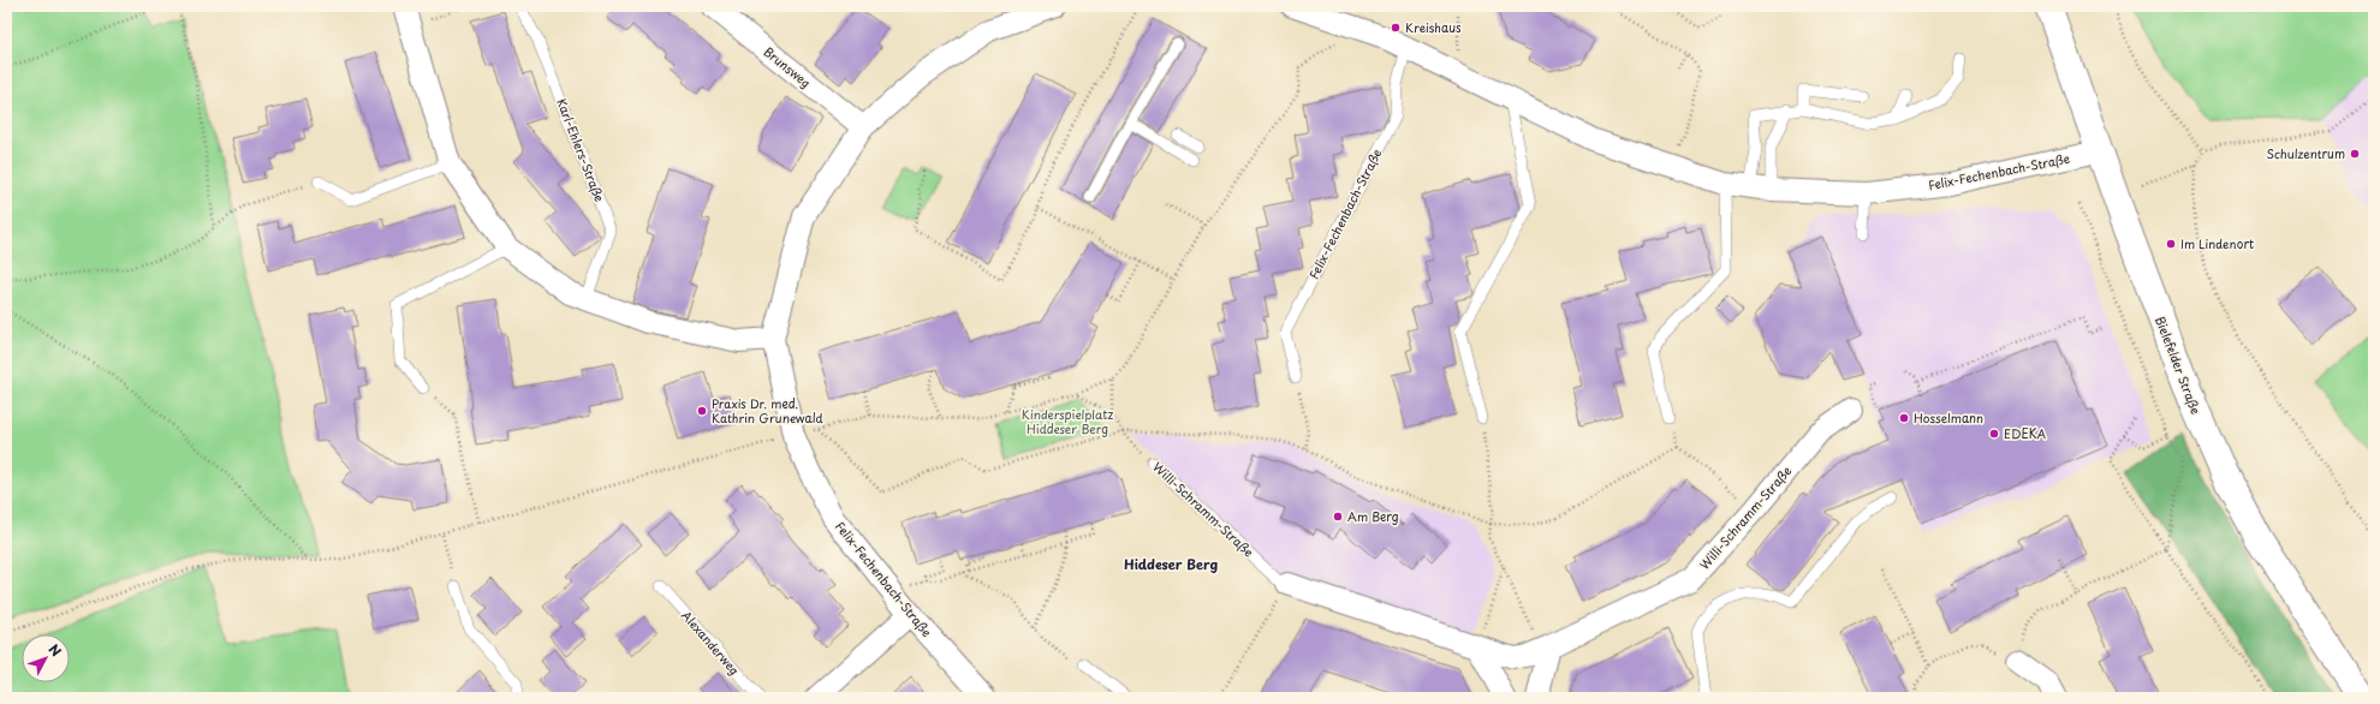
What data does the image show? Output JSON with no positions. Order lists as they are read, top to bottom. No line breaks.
{"streets":{"main road":["Bielefelder Straße"],"street":["Brunsweg","Felix-Fechenbach-Straße","Willi-Schramm-Straße"],"lane":["Karl-Ehlers-Straße","Alexanderweg"]},"crossings":[["Brunsweg","Felix-Fechenbach-Straße"],["Felix-Fechenbach-Straße","Bielefelder Straße"]],"districts":["Hiddeser Berg"],"parks":["Kinderspielplatz Hiddeser Berg"],"places":["Kreishaus","Schulzentrum","Im Lindenort","Praxis Dr. med. Kathrin Grunewald","Hosselmann","EDEKA","Am Berg"],"north":"top right"}
